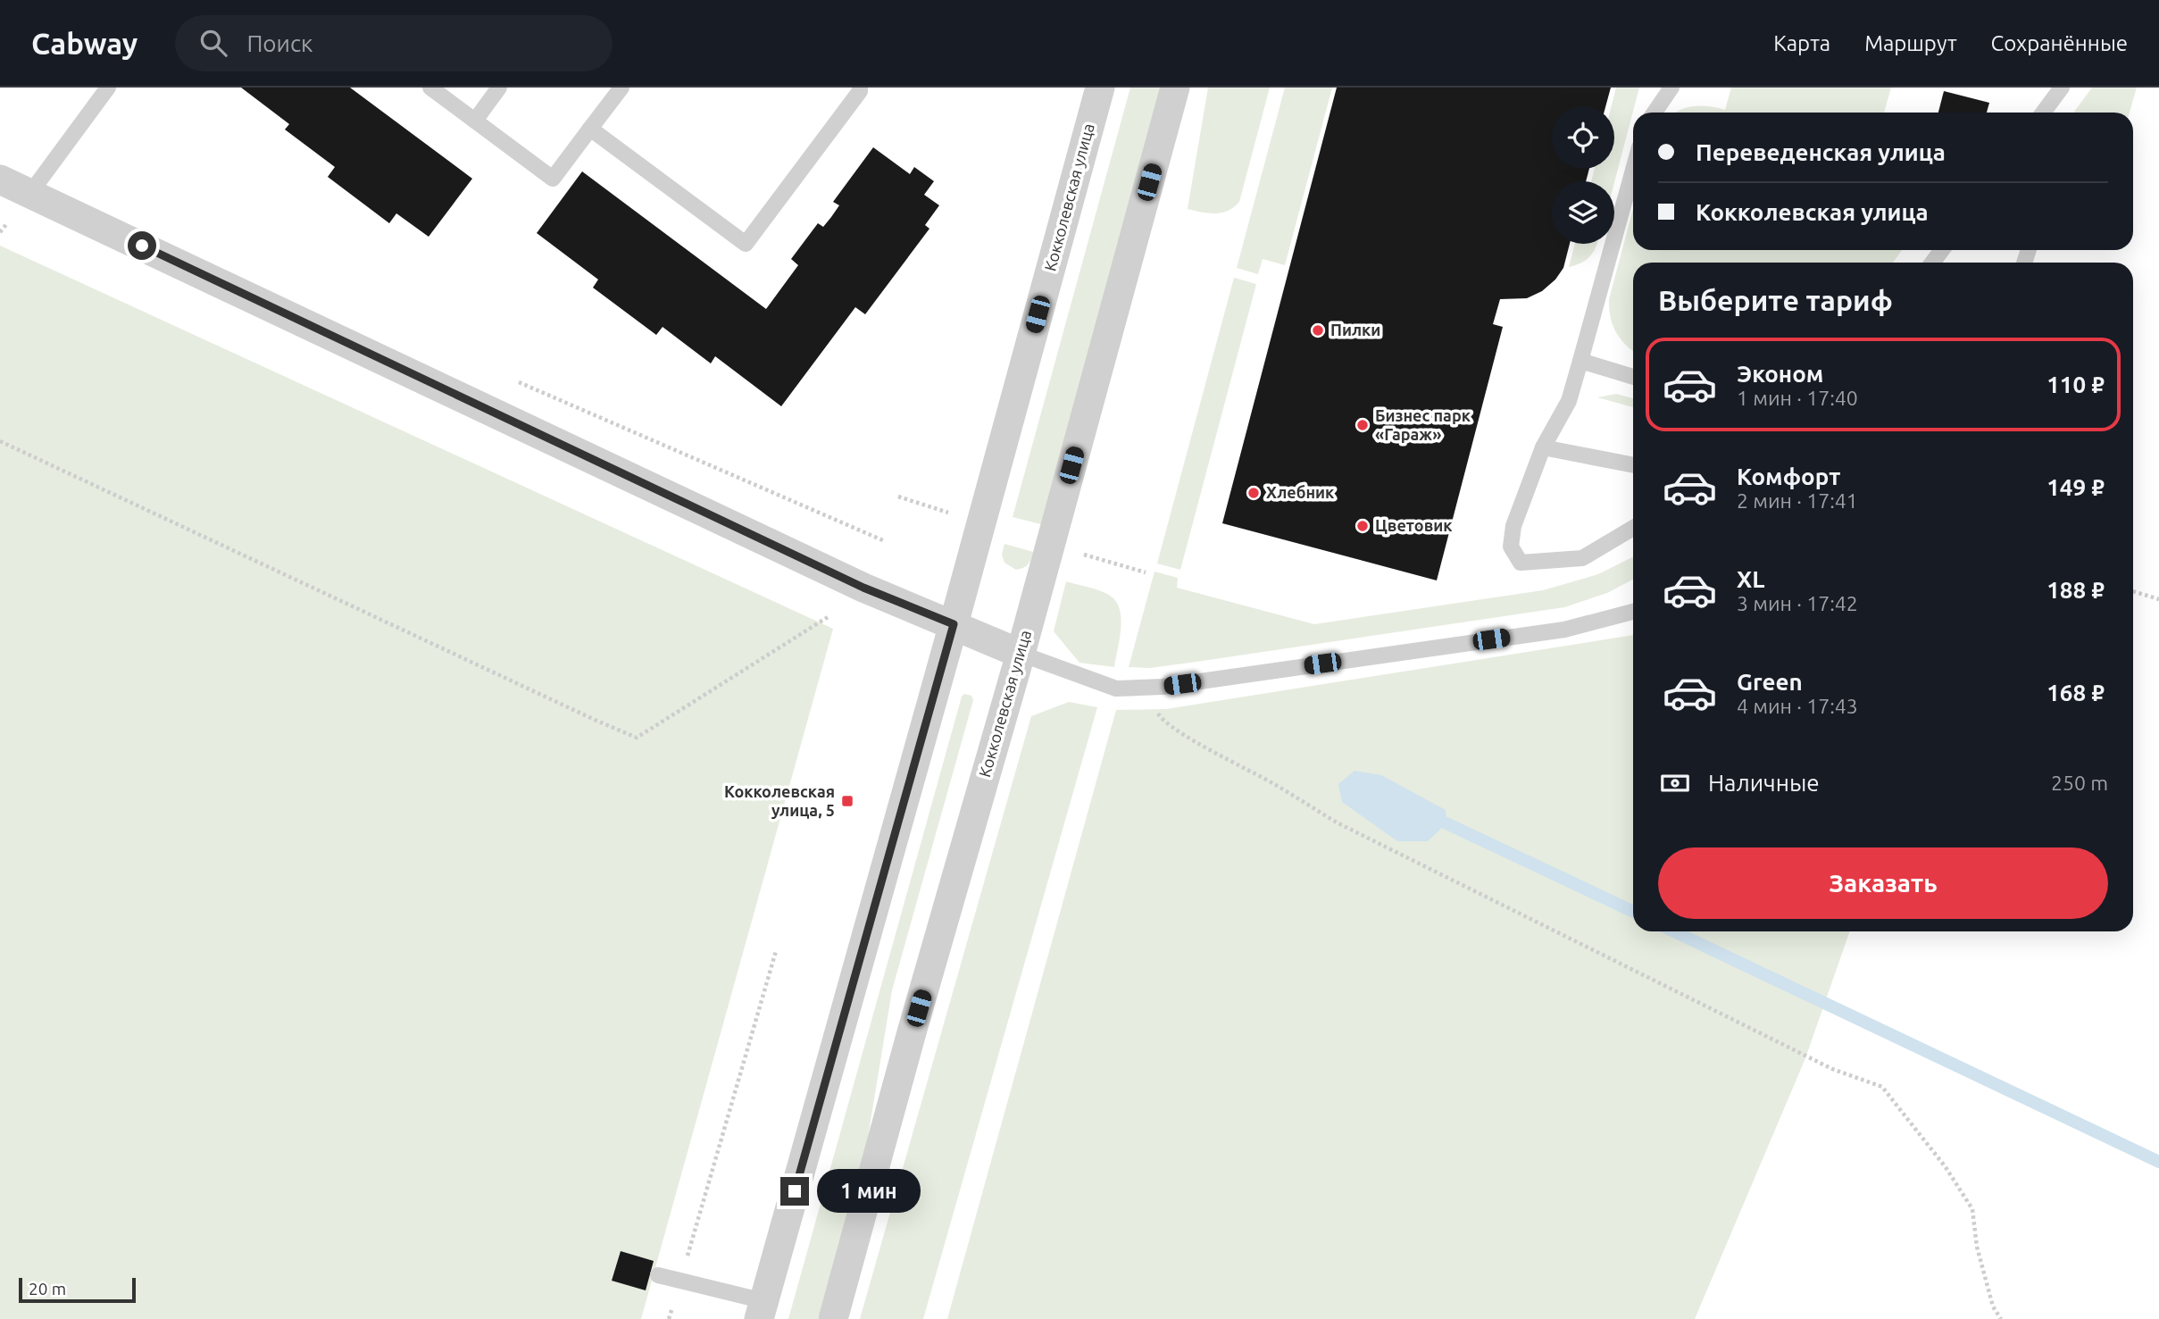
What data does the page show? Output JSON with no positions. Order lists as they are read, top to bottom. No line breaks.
{"streets":{"street":["Кокколевская улица"]},"places":{"other":["Пилки","Бизнес парк «Гараж»","Хлебник","Цветовик"],"transit":["Кокколевская улица, 5"]},"scale_bar":"20 m","page":{"header":"Cabway","search":"Поиск","nav":["Карта","Маршрут","Сохранённые"],"banner":["Переведенская улица","Кокколевская улица"],"heading":"Выберите тариф","list":[{"name":"Эконом","note":"1 мин · 17:40","value":"110 ₽"},{"name":"Комфорт","note":"2 мин · 17:41","value":"149 ₽"},{"name":"XL","note":"3 мин · 17:42","value":"188 ₽"},{"name":"Green","note":"4 мин · 17:43","value":"168 ₽"}],"pay":["Наличные","250 m"],"buttons":"Заказать","bubble":"1 мин","scale":"20 m"}}
